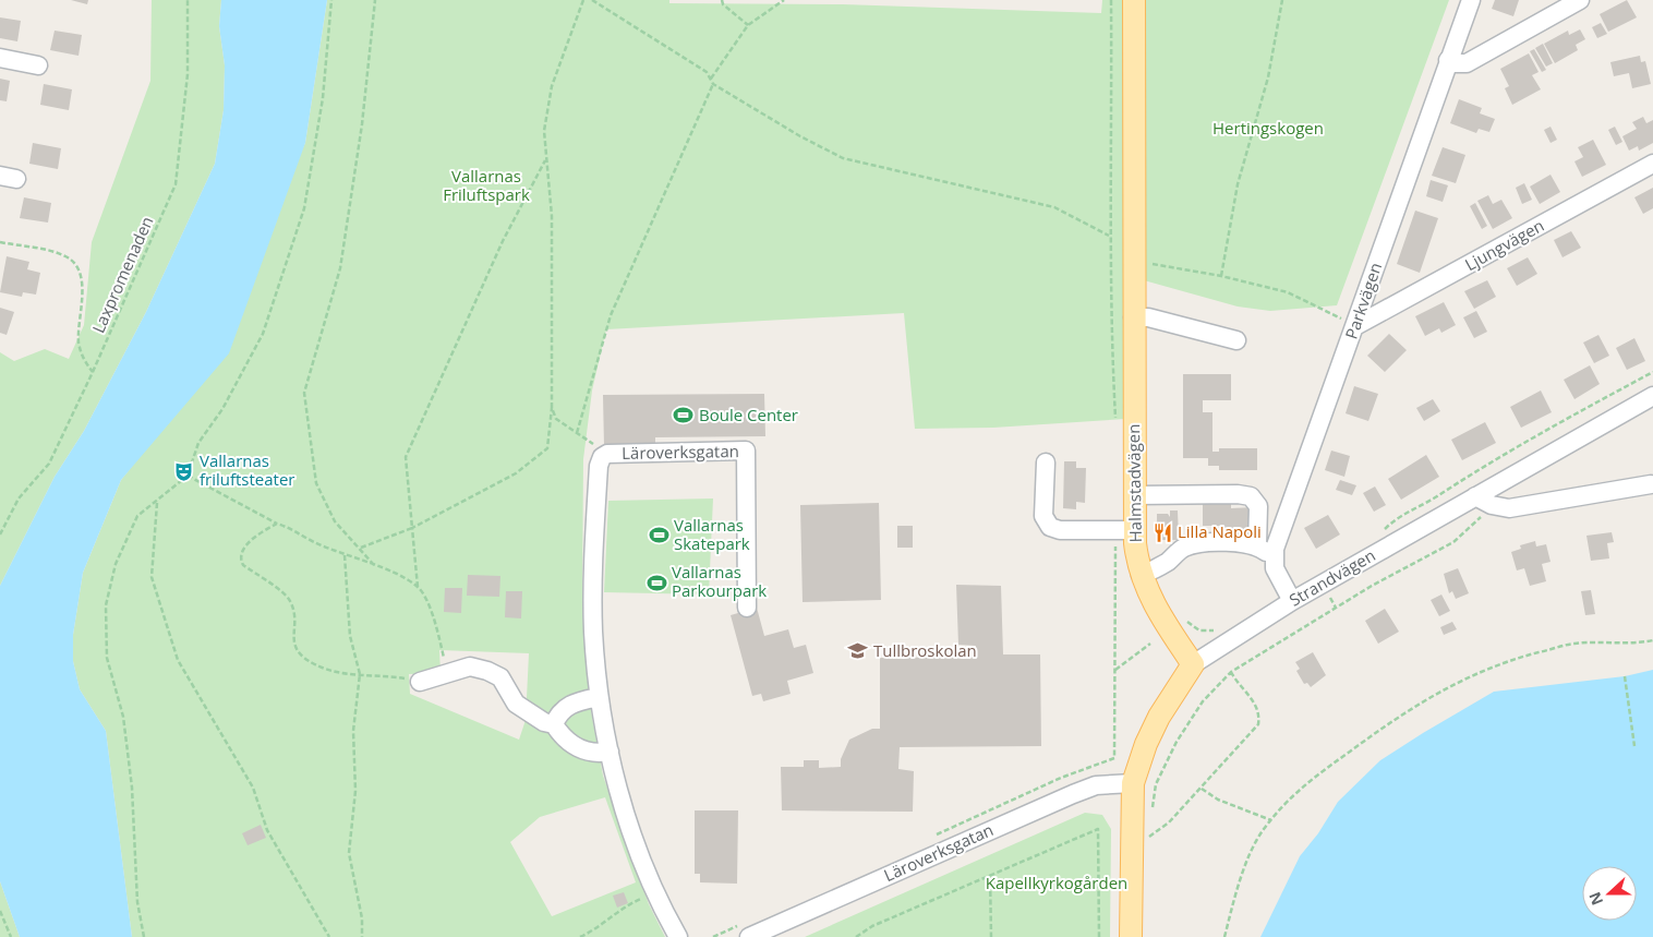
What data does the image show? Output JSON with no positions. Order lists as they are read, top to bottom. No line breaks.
{"streets":{"main road":["Halmstadvägen"],"street":["Ljungvägen","Parkvägen","Läroverksgatan","Strandvägen"],"path":["Laxpromenaden"]},"crossings":[["Ljungvägen","Parkvägen"],["Halmstadvägen","Strandvägen"]],"parks":["Hertingskogen","Vallarnas Friluftspark","Kapellkyrkogården"],"places":{"sports":["Boule Center","Vallarnas Skatepark","Vallarnas Parkourpark"],"theatre":["Vallarnas friluftsteater"],"restaurant":["Lilla Napoli"],"school or university":["Tullbroskolan"]},"north":"left"}
